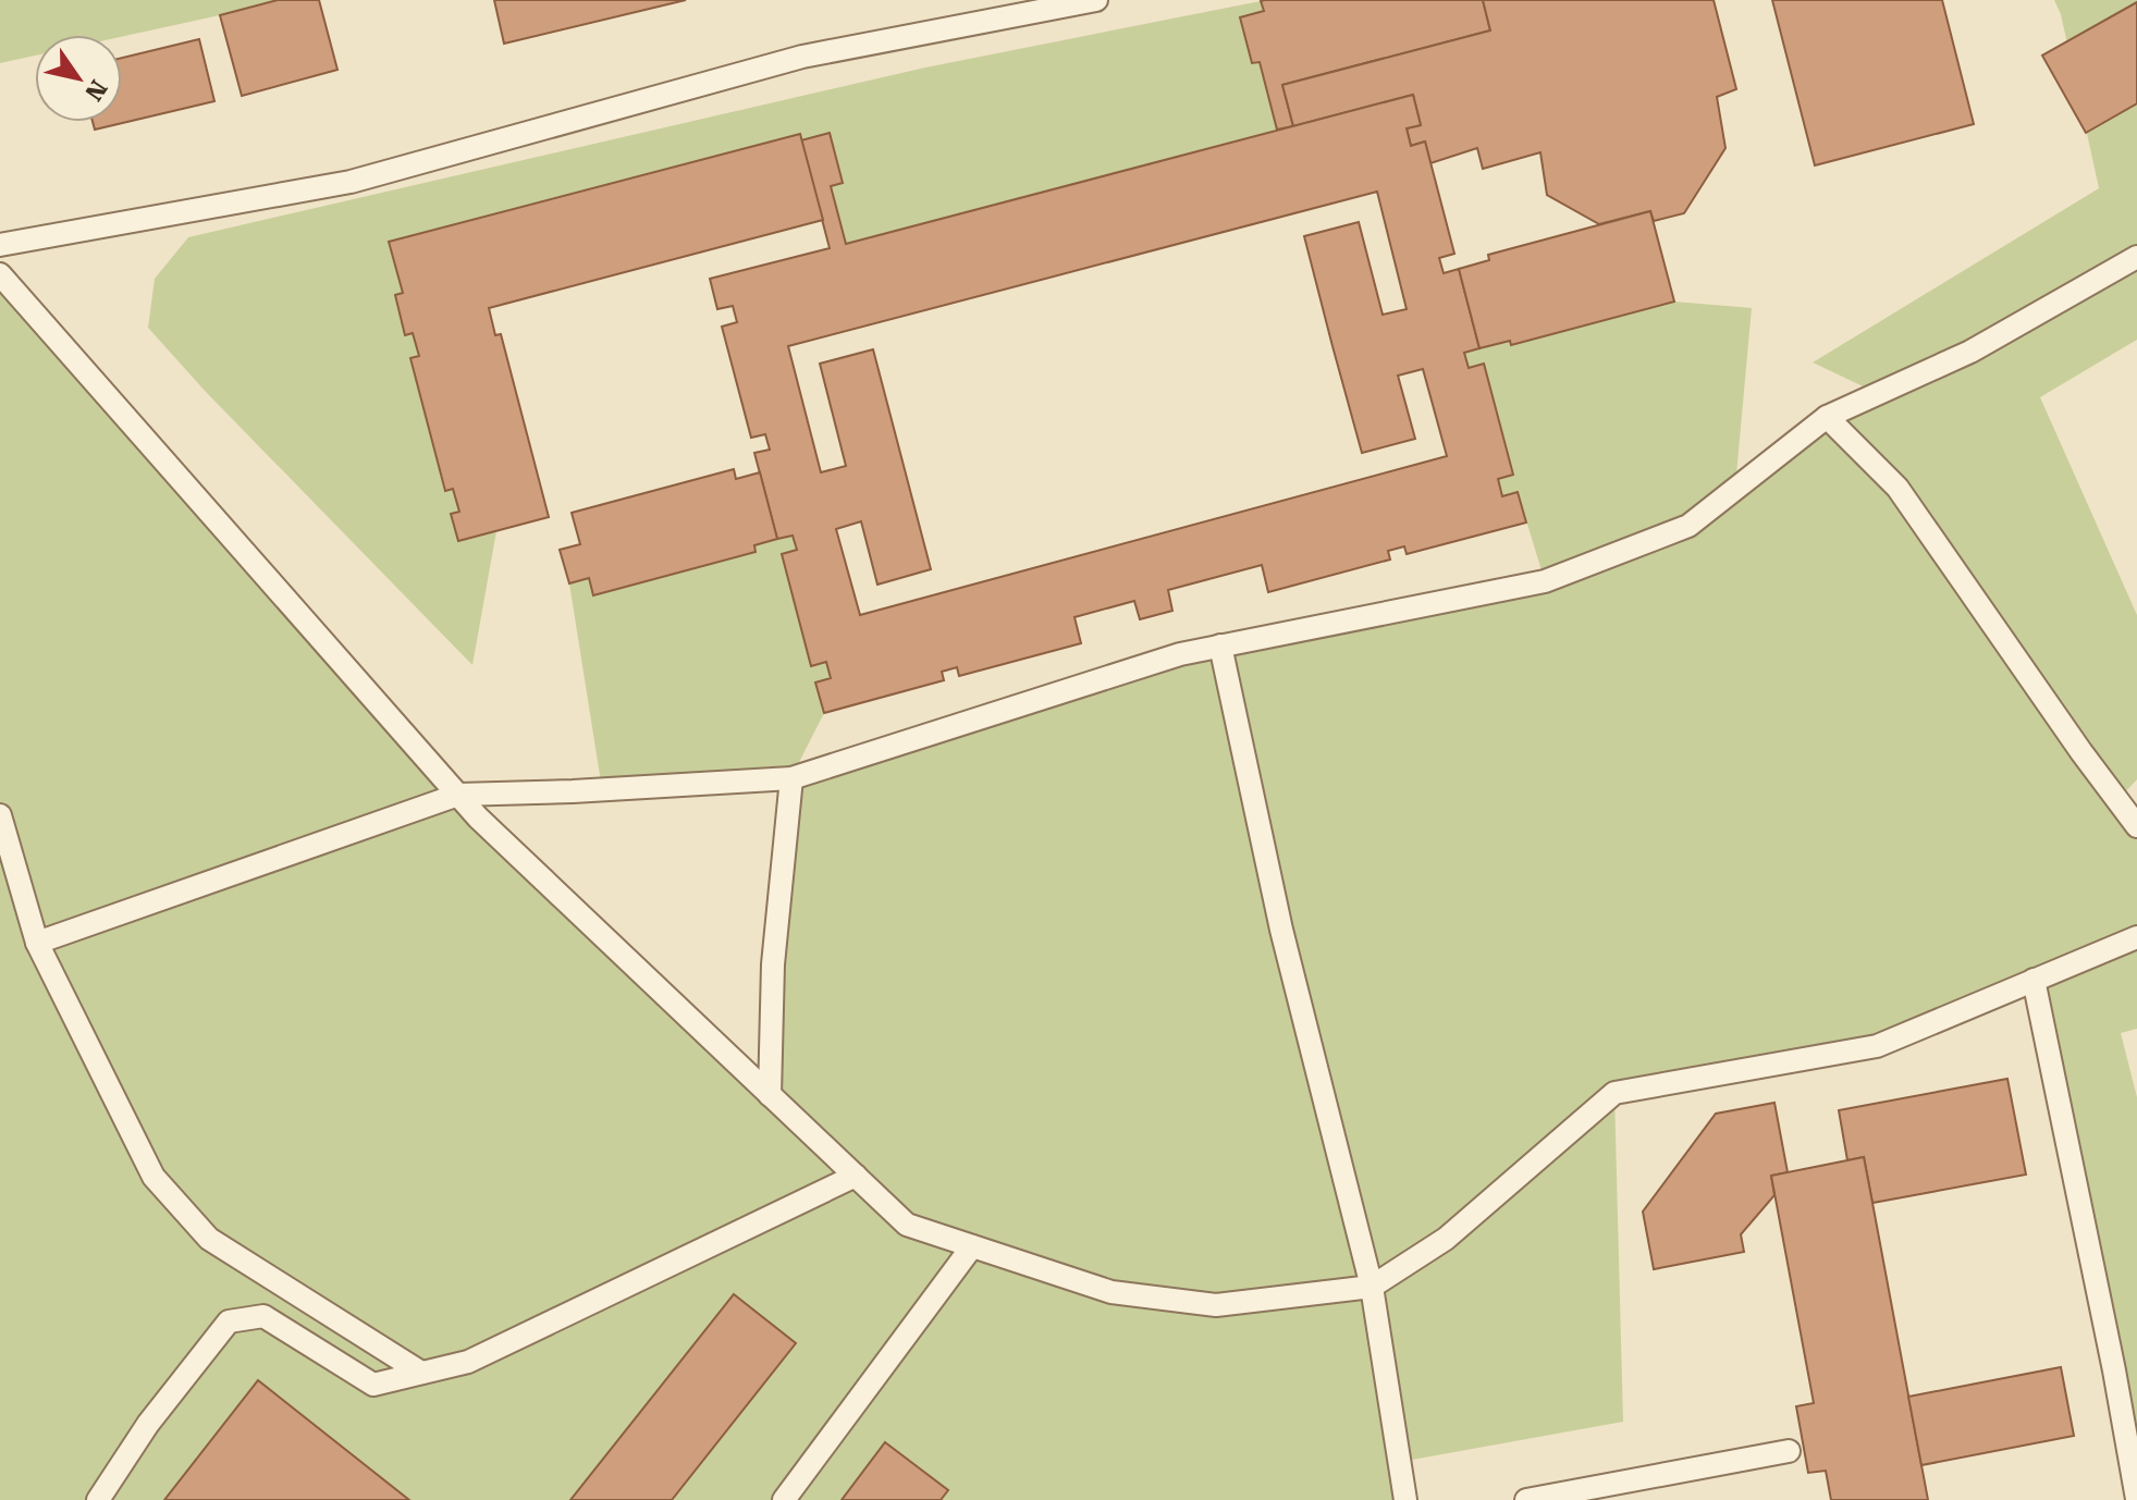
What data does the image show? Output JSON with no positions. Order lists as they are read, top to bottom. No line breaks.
{"north":"bottom right"}
